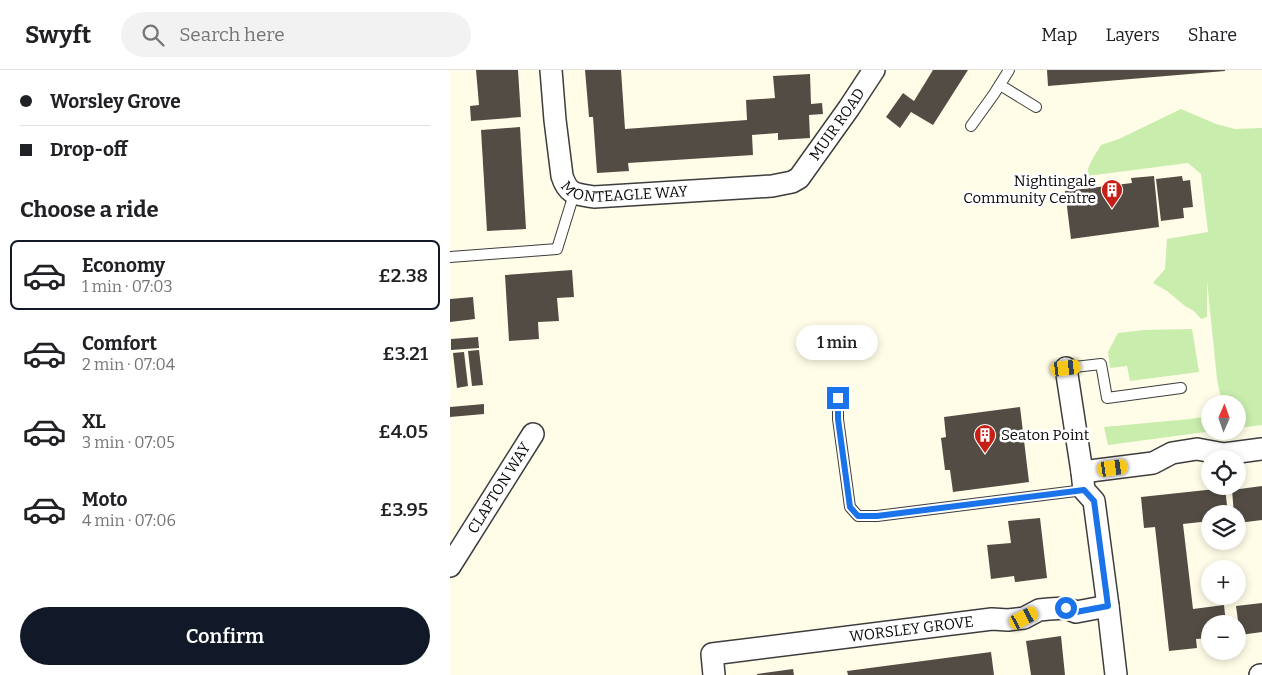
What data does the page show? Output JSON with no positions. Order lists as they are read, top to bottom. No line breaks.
{"streets":{"street":["MUIR ROAD","MONTEAGLE WAY","CLAPTON WAY","WORSLEY GROVE"]},"crossings":[["MUIR ROAD","MONTEAGLE WAY"]],"places":{"building":["Nightingale Community Centre","Seaton Point"]},"north":"top","page":{"header":"Swyft","search":"Search here","nav":["Map","Layers","Share"],"banner":["Worsley Grove","Drop-off"],"heading":"Choose a ride","list":[{"name":"Economy","note":"1 min · 07:03","value":"£2.38"},{"name":"Comfort","note":"2 min · 07:04","value":"£3.21"},{"name":"XL","note":"3 min · 07:05","value":"£4.05"},{"name":"Moto","note":"4 min · 07:06","value":"£3.95"}],"bubble":"1 min","map_buttons":["+","−"],"buttons":"Confirm"}}
